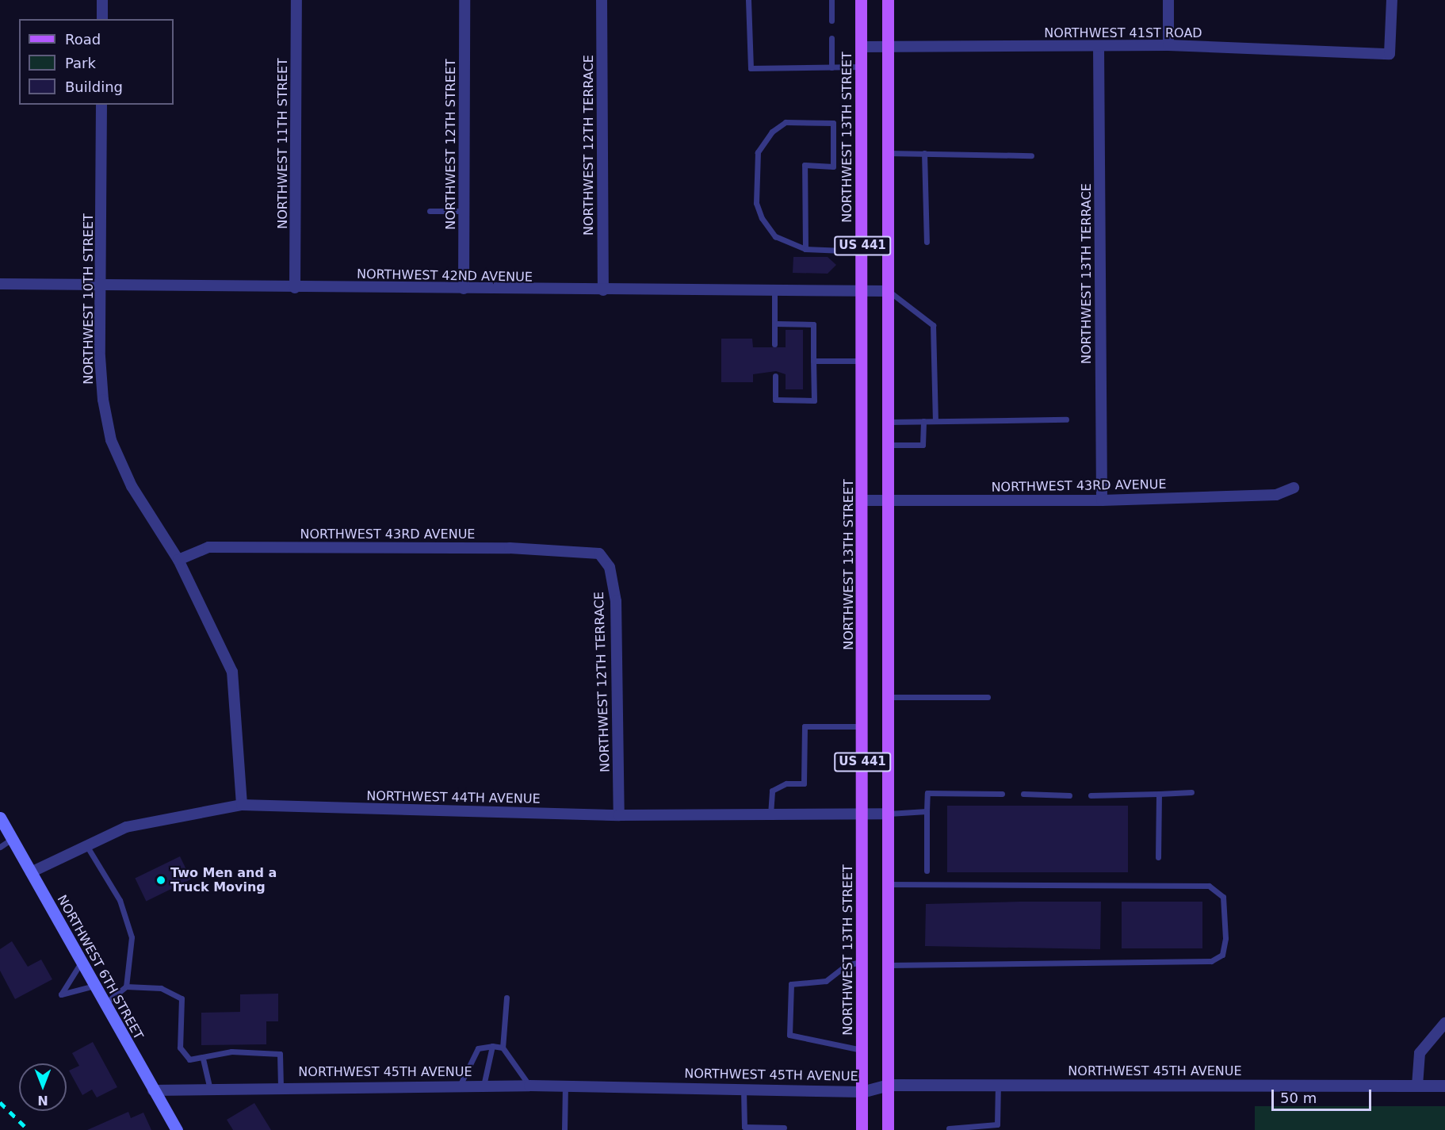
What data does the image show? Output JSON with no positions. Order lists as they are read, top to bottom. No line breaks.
{"streets":{"main road":["NORTHWEST 13TH STREET","US 441","NORTHWEST 6TH STREET"],"street":["NORTHWEST 41ST ROAD","NORTHWEST 11TH STREET","NORTHWEST 12TH STREET","NORTHWEST 12TH TERRACE","NORTHWEST 13TH TERRACE","NORTHWEST 42ND AVENUE","NORTHWEST 10TH STREET","NORTHWEST 43RD AVENUE","NORTHWEST 44TH AVENUE","NORTHWEST 45TH AVENUE"]},"crossings":[["NORTHWEST 41ST ROAD","NORTHWEST 13TH STREET"],["NORTHWEST 41ST ROAD","US 441"],["NORTHWEST 41ST ROAD","NORTHWEST 13TH TERRACE"],["NORTHWEST 13TH STREET","NORTHWEST 42ND AVENUE"],["NORTHWEST 13TH STREET","NORTHWEST 43RD AVENUE"],["NORTHWEST 13TH STREET","NORTHWEST 44TH AVENUE"],["NORTHWEST 13TH STREET","NORTHWEST 45TH AVENUE"],["NORTHWEST 11TH STREET","NORTHWEST 42ND AVENUE"],["NORTHWEST 12TH STREET","NORTHWEST 42ND AVENUE"],["NORTHWEST 12TH TERRACE","NORTHWEST 42ND AVENUE"],["NORTHWEST 12TH TERRACE","NORTHWEST 43RD AVENUE"],["NORTHWEST 12TH TERRACE","NORTHWEST 44TH AVENUE"],["US 441","NORTHWEST 42ND AVENUE"],["US 441","NORTHWEST 43RD AVENUE"],["US 441","NORTHWEST 44TH AVENUE"],["US 441","NORTHWEST 45TH AVENUE"],["NORTHWEST 13TH TERRACE","NORTHWEST 43RD AVENUE"],["NORTHWEST 42ND AVENUE","NORTHWEST 10TH STREET"],["NORTHWEST 10TH STREET","NORTHWEST 43RD AVENUE"],["NORTHWEST 10TH STREET","NORTHWEST 44TH AVENUE"],["NORTHWEST 44TH AVENUE","NORTHWEST 6TH STREET"],["NORTHWEST 6TH STREET","NORTHWEST 45TH AVENUE"]],"places":["Two Men and a Truck Moving"],"legend":["Road","Park","Building"],"scale_bar":"50 m","north":"bottom"}
